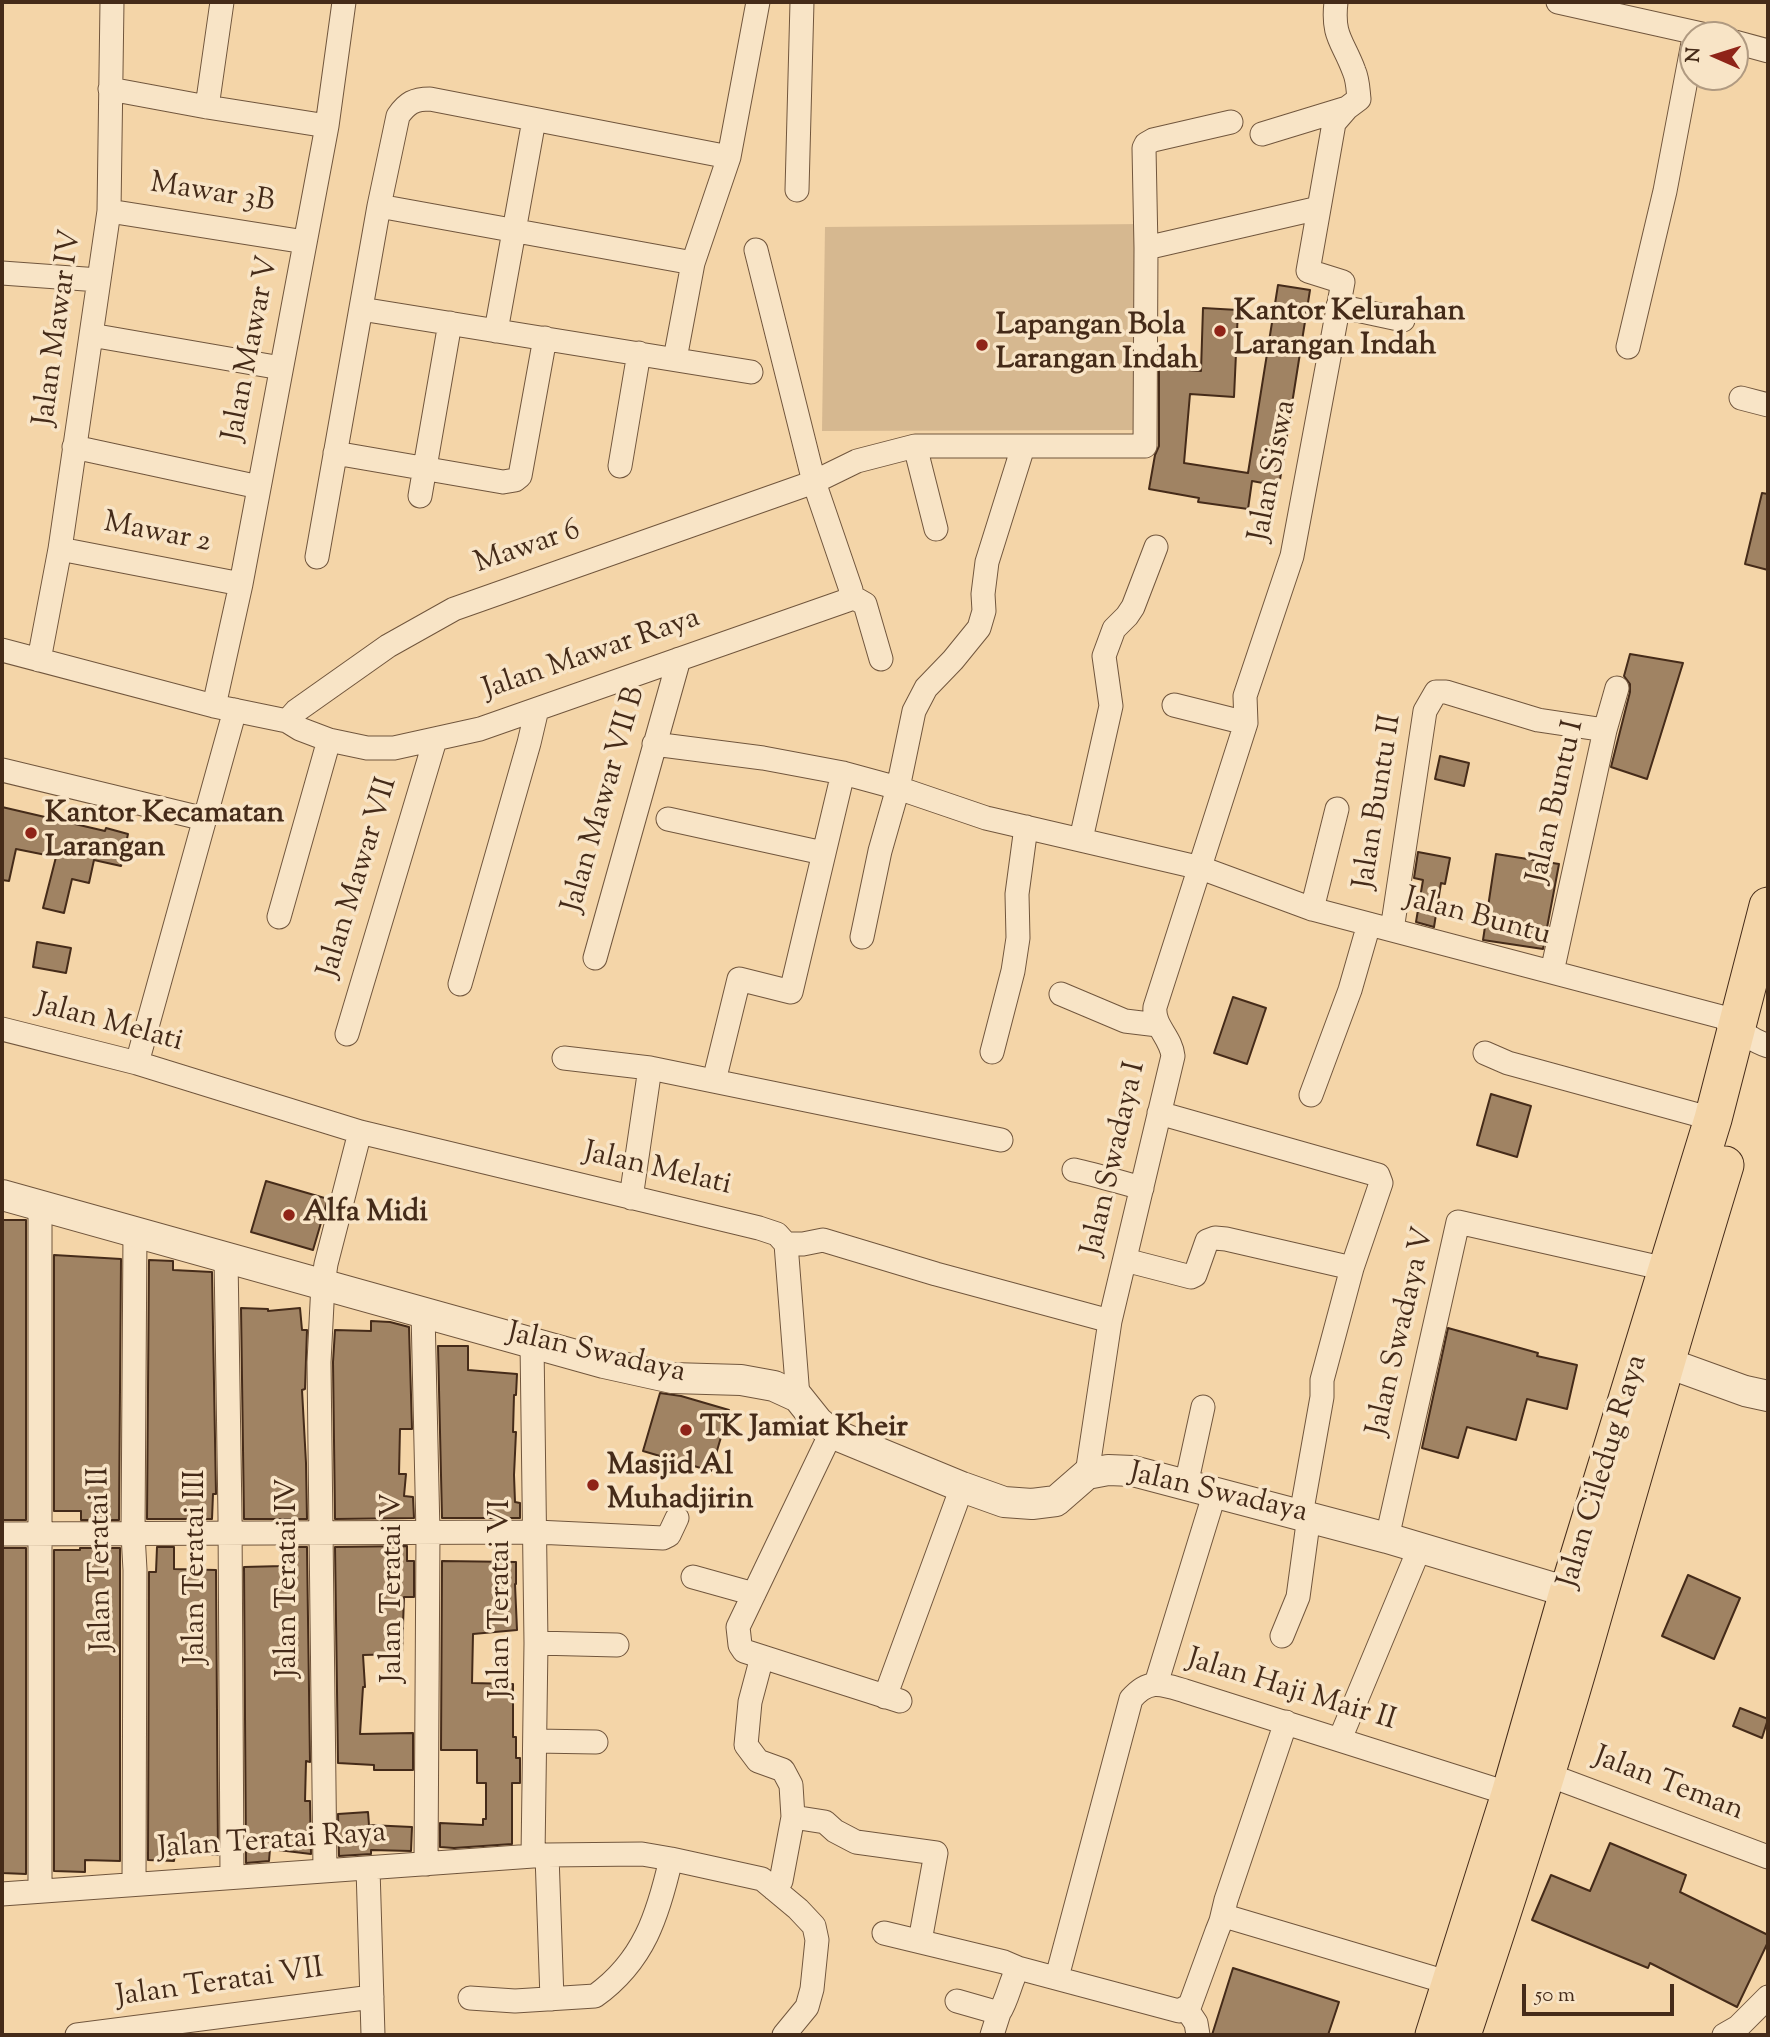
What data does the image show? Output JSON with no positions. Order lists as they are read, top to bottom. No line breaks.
{"streets":{"main road":["Jalan Ciledug Raya"],"street":["Mawar 3B","Jalan Mawar IV","Jalan Mawar V","Jalan Siswa","Mawar 2","Mawar 6","Jalan Mawar Raya","Jalan Mawar VII B","Jalan Buntu II","Jalan Buntu I","Jalan Mawar VII","Jalan Buntu","Jalan Melati","Jalan Swadaya I","Jalan Swadaya V","Jalan Swadaya","Jalan Teratai II","Jalan Teratai III","Jalan Teratai IV","Jalan Teratai V","Jalan Teratai VI","Jalan Haji Mair II","Jalan Teman","Jalan Teratai Raya","Jalan Teratai VII"]},"crossings":[["Mawar 3B","Jalan Mawar IV"],["Mawar 3B","Jalan Mawar V"],["Jalan Mawar IV","Mawar 2"],["Jalan Mawar IV","Jalan Mawar Raya"],["Jalan Mawar V","Mawar 2"],["Jalan Mawar V","Jalan Mawar Raya"],["Jalan Mawar V","Jalan Melati"],["Jalan Siswa","Jalan Buntu"],["Jalan Siswa","Jalan Swadaya I"],["Mawar 6","Jalan Mawar Raya"],["Jalan Mawar Raya","Jalan Mawar VII B"],["Jalan Mawar Raya","Jalan Mawar VII"],["Jalan Mawar VII B","Jalan Buntu"],["Jalan Buntu II","Jalan Buntu I"],["Jalan Buntu II","Jalan Buntu"],["Jalan Buntu I","Jalan Buntu"],["Jalan Buntu","Jalan Swadaya I"],["Jalan Buntu","Jalan Ciledug Raya"],["Jalan Swadaya I","Jalan Swadaya"],["Jalan Swadaya V","Jalan Swadaya"],["Jalan Swadaya V","Jalan Ciledug Raya"],["Jalan Swadaya","Jalan Ciledug Raya"],["Jalan Swadaya","Jalan Teratai II"],["Jalan Swadaya","Jalan Teratai III"],["Jalan Swadaya","Jalan Teratai IV"],["Jalan Swadaya","Jalan Teratai V"],["Jalan Swadaya","Jalan Teratai VI"],["Jalan Ciledug Raya","Jalan Haji Mair II"],["Jalan Ciledug Raya","Jalan Teman"],["Jalan Teratai II","Jalan Teratai Raya"],["Jalan Teratai III","Jalan Teratai Raya"],["Jalan Teratai IV","Jalan Teratai Raya"],["Jalan Teratai V","Jalan Teratai Raya"],["Jalan Teratai VI","Jalan Teratai Raya"]],"places":["Kantor Kelurahan Larangan Indah","Lapangan Bola Larangan Indah","Kantor Kecamatan Larangan","Alfa Midi","TK Jamiat Kheir","Masjid Al Muhadjirin"],"scale_bar":"50 m","north":"left"}
